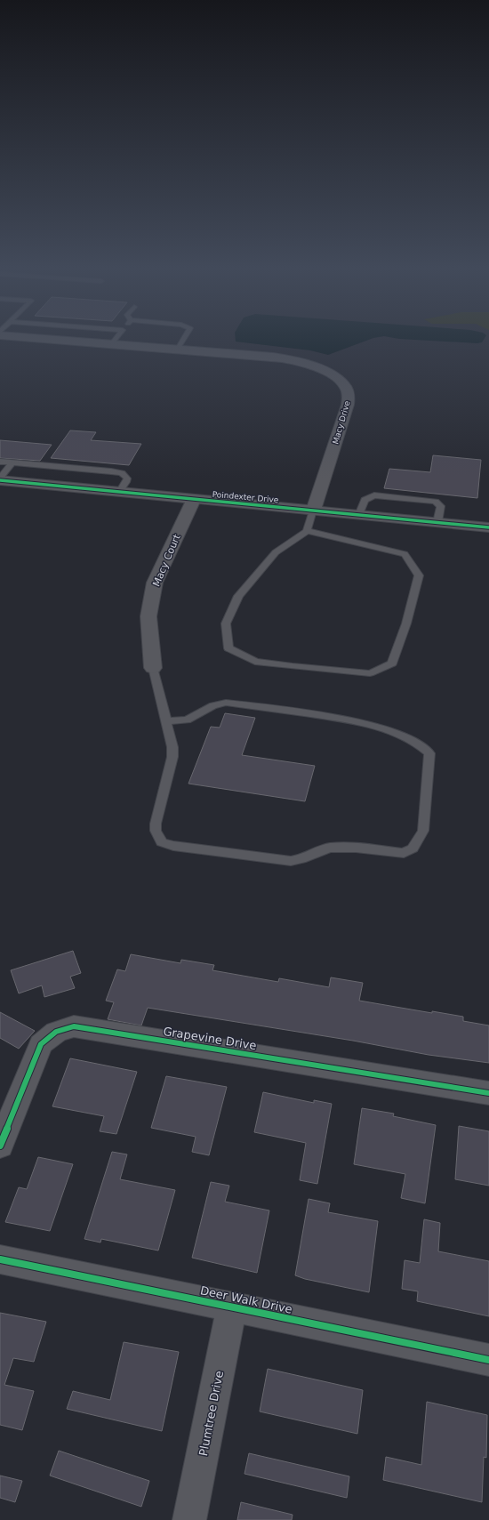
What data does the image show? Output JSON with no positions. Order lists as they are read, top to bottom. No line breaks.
{"streets":{"street":["Macy Drive","Poindexter Drive","Macy Court","Grapevine Drive","Deer Walk Drive","Plumtree Drive"]},"crossings":[["Macy Drive","Poindexter Drive"],["Poindexter Drive","Macy Court"],["Deer Walk Drive","Plumtree Drive"]]}
